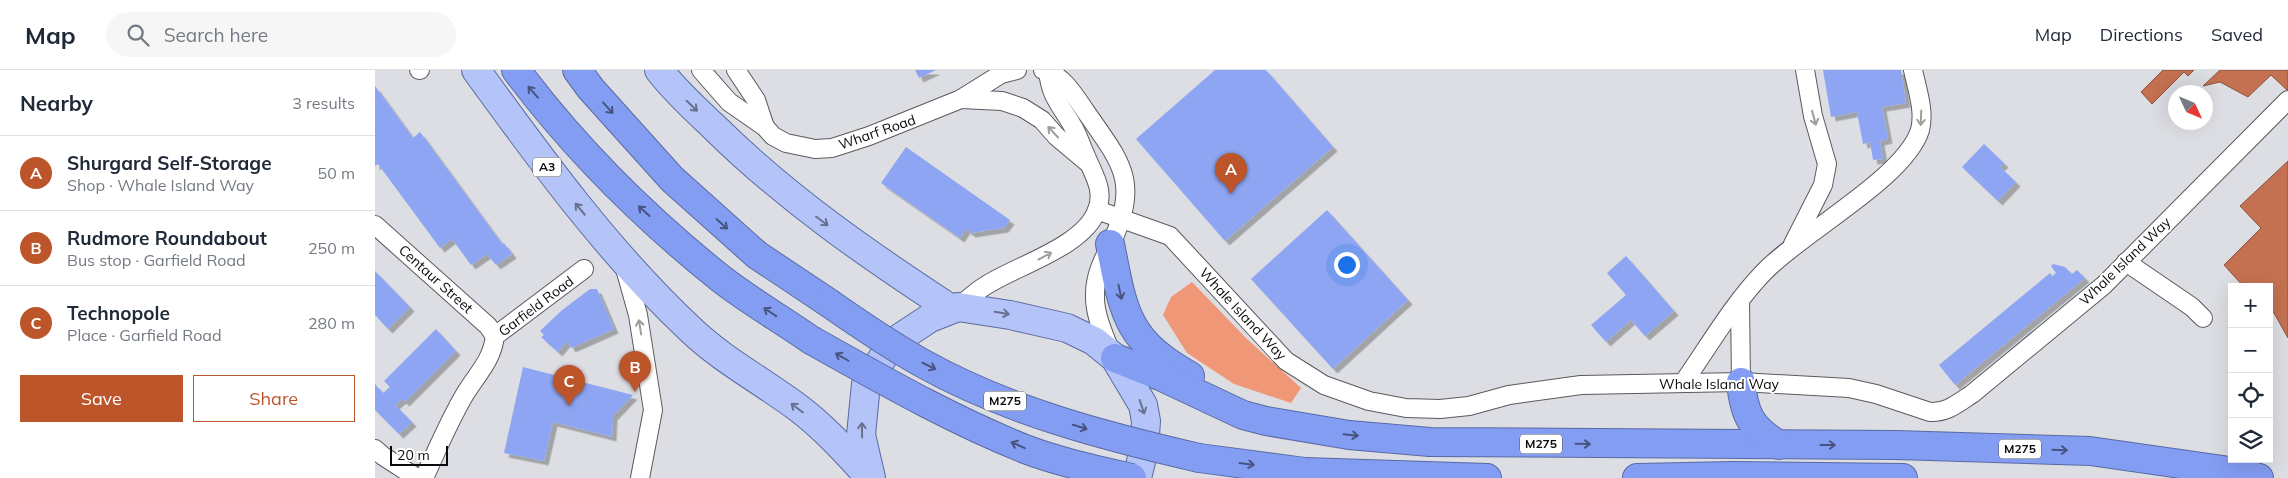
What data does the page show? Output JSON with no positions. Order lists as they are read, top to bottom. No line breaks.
{"streets":{"highway":["M275"],"main road":["A3"],"street":["Wharf Road","Whale Island Way","Centaur Street","Garfield Road"]},"crossings":[["Centaur Street","Garfield Road"]],"scale_bar":"20 m","north":"bottom right","page":{"header":"Map","search":"Search here","nav":["Map","Directions","Saved"],"heading":["Nearby","3 results"],"list":[{"mark":"A","name":"Shurgard Self-Storage","note":"Shop · Whale Island Way","value":"50 m"},{"mark":"B","name":"Rudmore Roundabout","note":"Bus stop · Garfield Road","value":"250 m"},{"mark":"C","name":"Technopole","note":"Place · Garfield Road","value":"280 m"}],"pins":["A","B","C"],"map_buttons":["+","−"],"buttons":["Save","Share"],"scale":"20 m"}}
